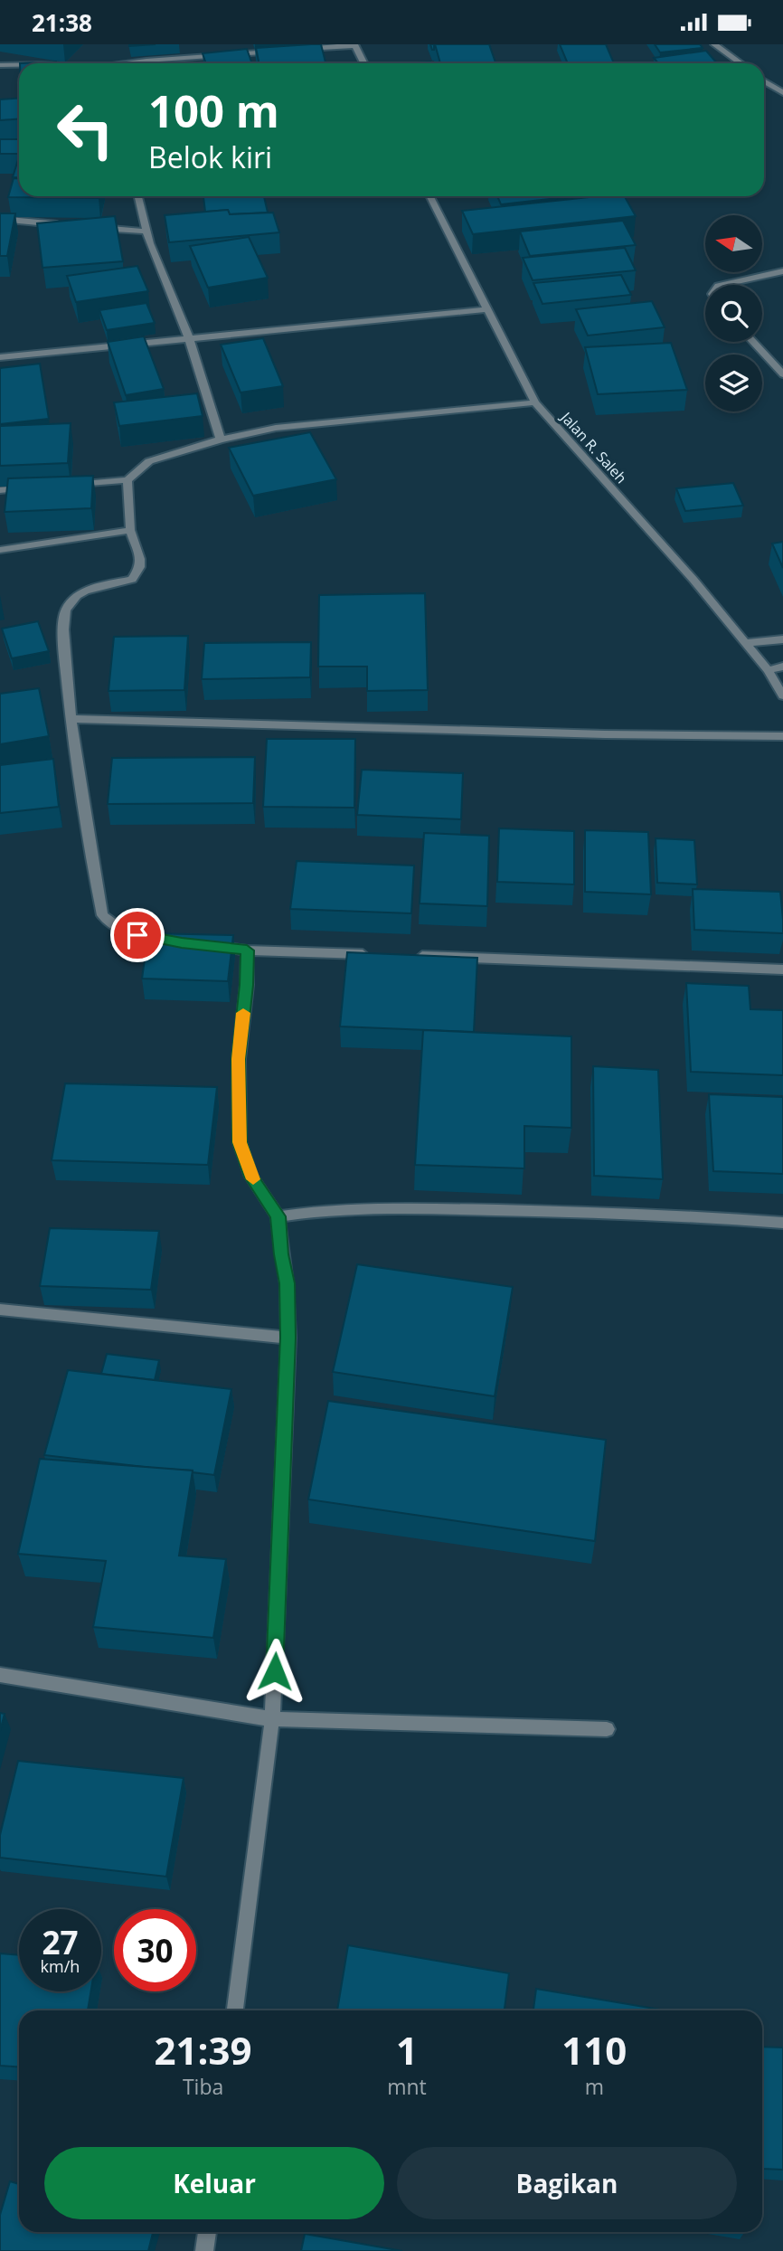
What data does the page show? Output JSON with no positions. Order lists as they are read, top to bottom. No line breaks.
{"streets":{"street":["Jalan R. Saleh"]},"north":"left","page":{"status":"21:38","turn":["100 m","Belok kiri"],"speed":"27 km/h","limit":"30","eta":["21:39","Tiba","1","mnt","110","m"],"buttons":["Keluar","Bagikan"]}}
